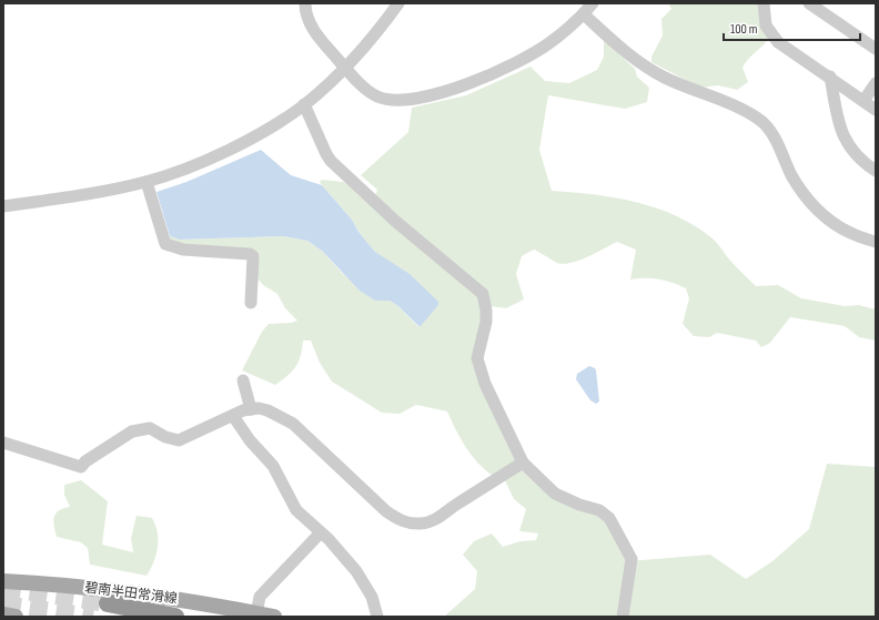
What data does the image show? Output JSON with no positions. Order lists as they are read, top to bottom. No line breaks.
{"streets":{"main road":["碧南半田常滑線"]},"scale_bar":"100 m"}
